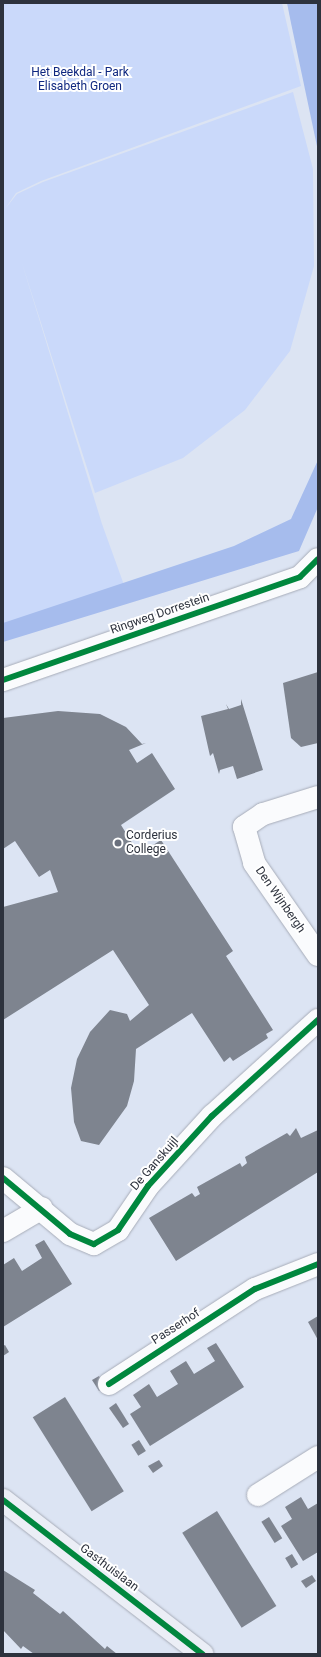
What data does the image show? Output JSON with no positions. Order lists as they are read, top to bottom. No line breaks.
{"streets":{"main road":["Gasthuislaan"],"street":["Ringweg Dorrestein","Den Wijnbergh","De Ganskuijl","Passerhof"]},"parks":["Het Beekdal - Park Elisabeth Groen"],"places":["Corderius College"]}
